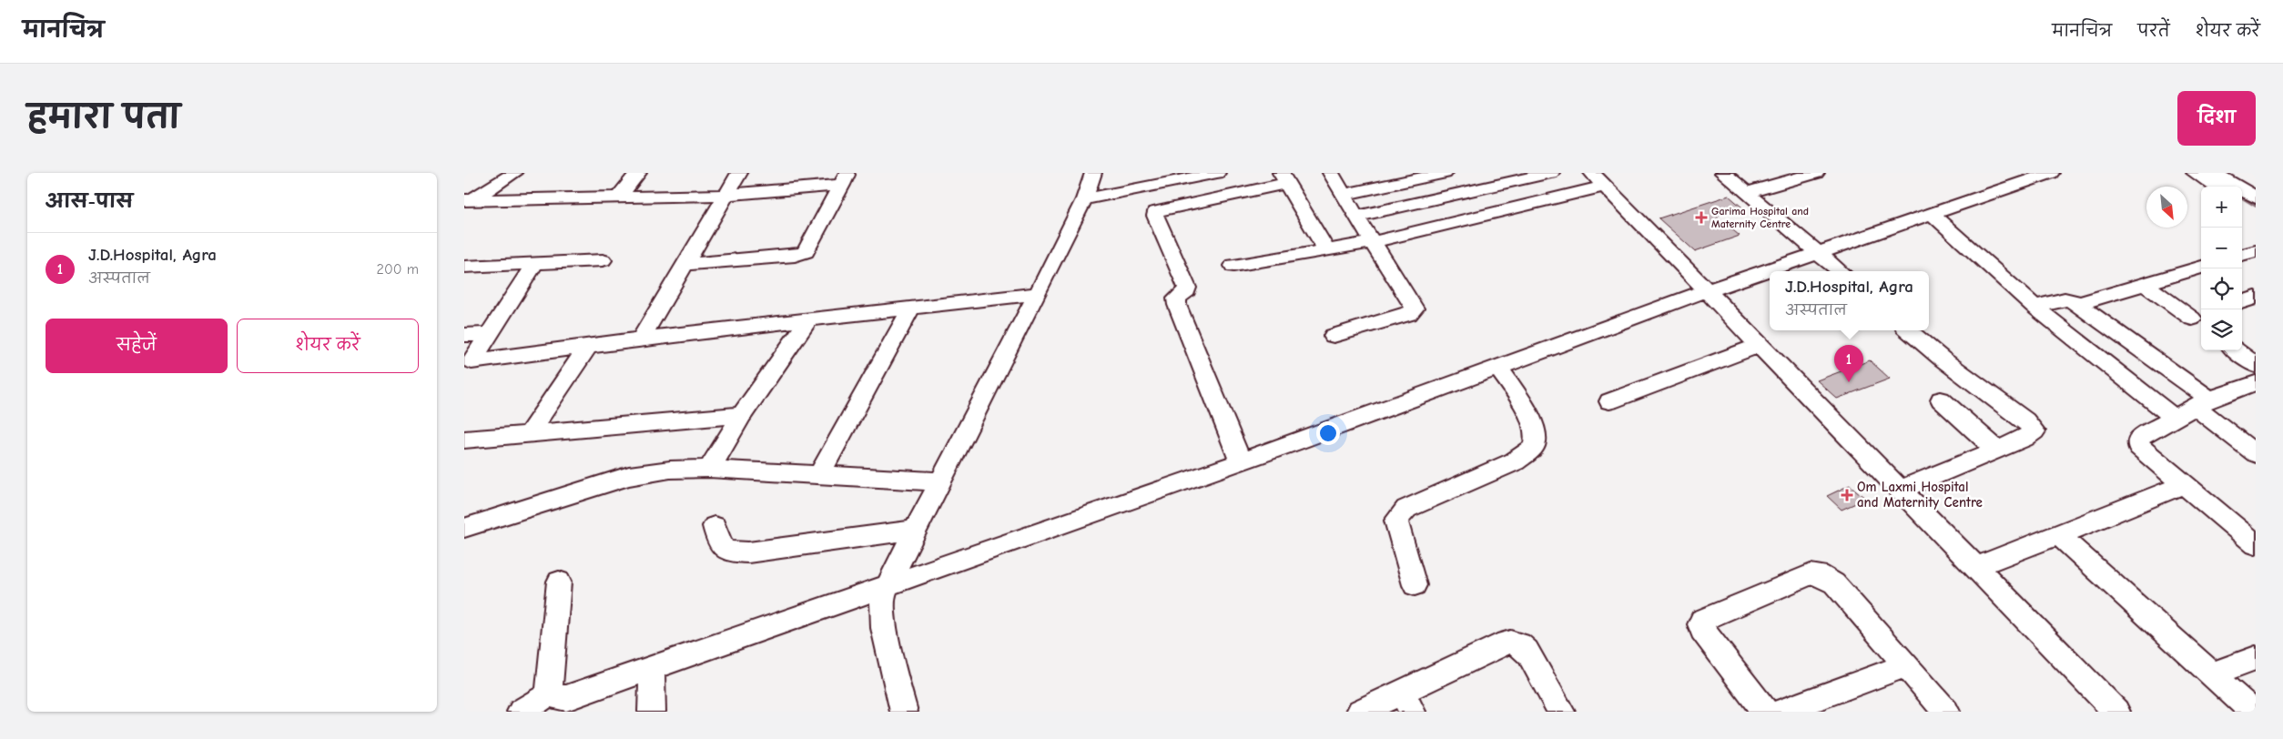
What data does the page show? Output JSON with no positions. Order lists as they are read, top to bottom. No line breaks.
{"places":{"health":["Garima Hospital and Maternity Centre","Om Laxmi Hospital and Maternity Centre"]},"north":"bottom right","page":{"header":"मानचित्र","nav":["मानचित्र","परतें","शेयर करें"],"title":"हमारा पता","buttons":["दिशा",["सहेजें","शेयर करें"]],"heading":"आस-पास","map_buttons":["+","−"],"list":[{"mark":"1","name":"J.D.Hospital, Agra","note":"अस्पताल","value":"200 m"}],"popup":["J.D.Hospital, Agra","अस्पताल"],"pins":"1"}}
